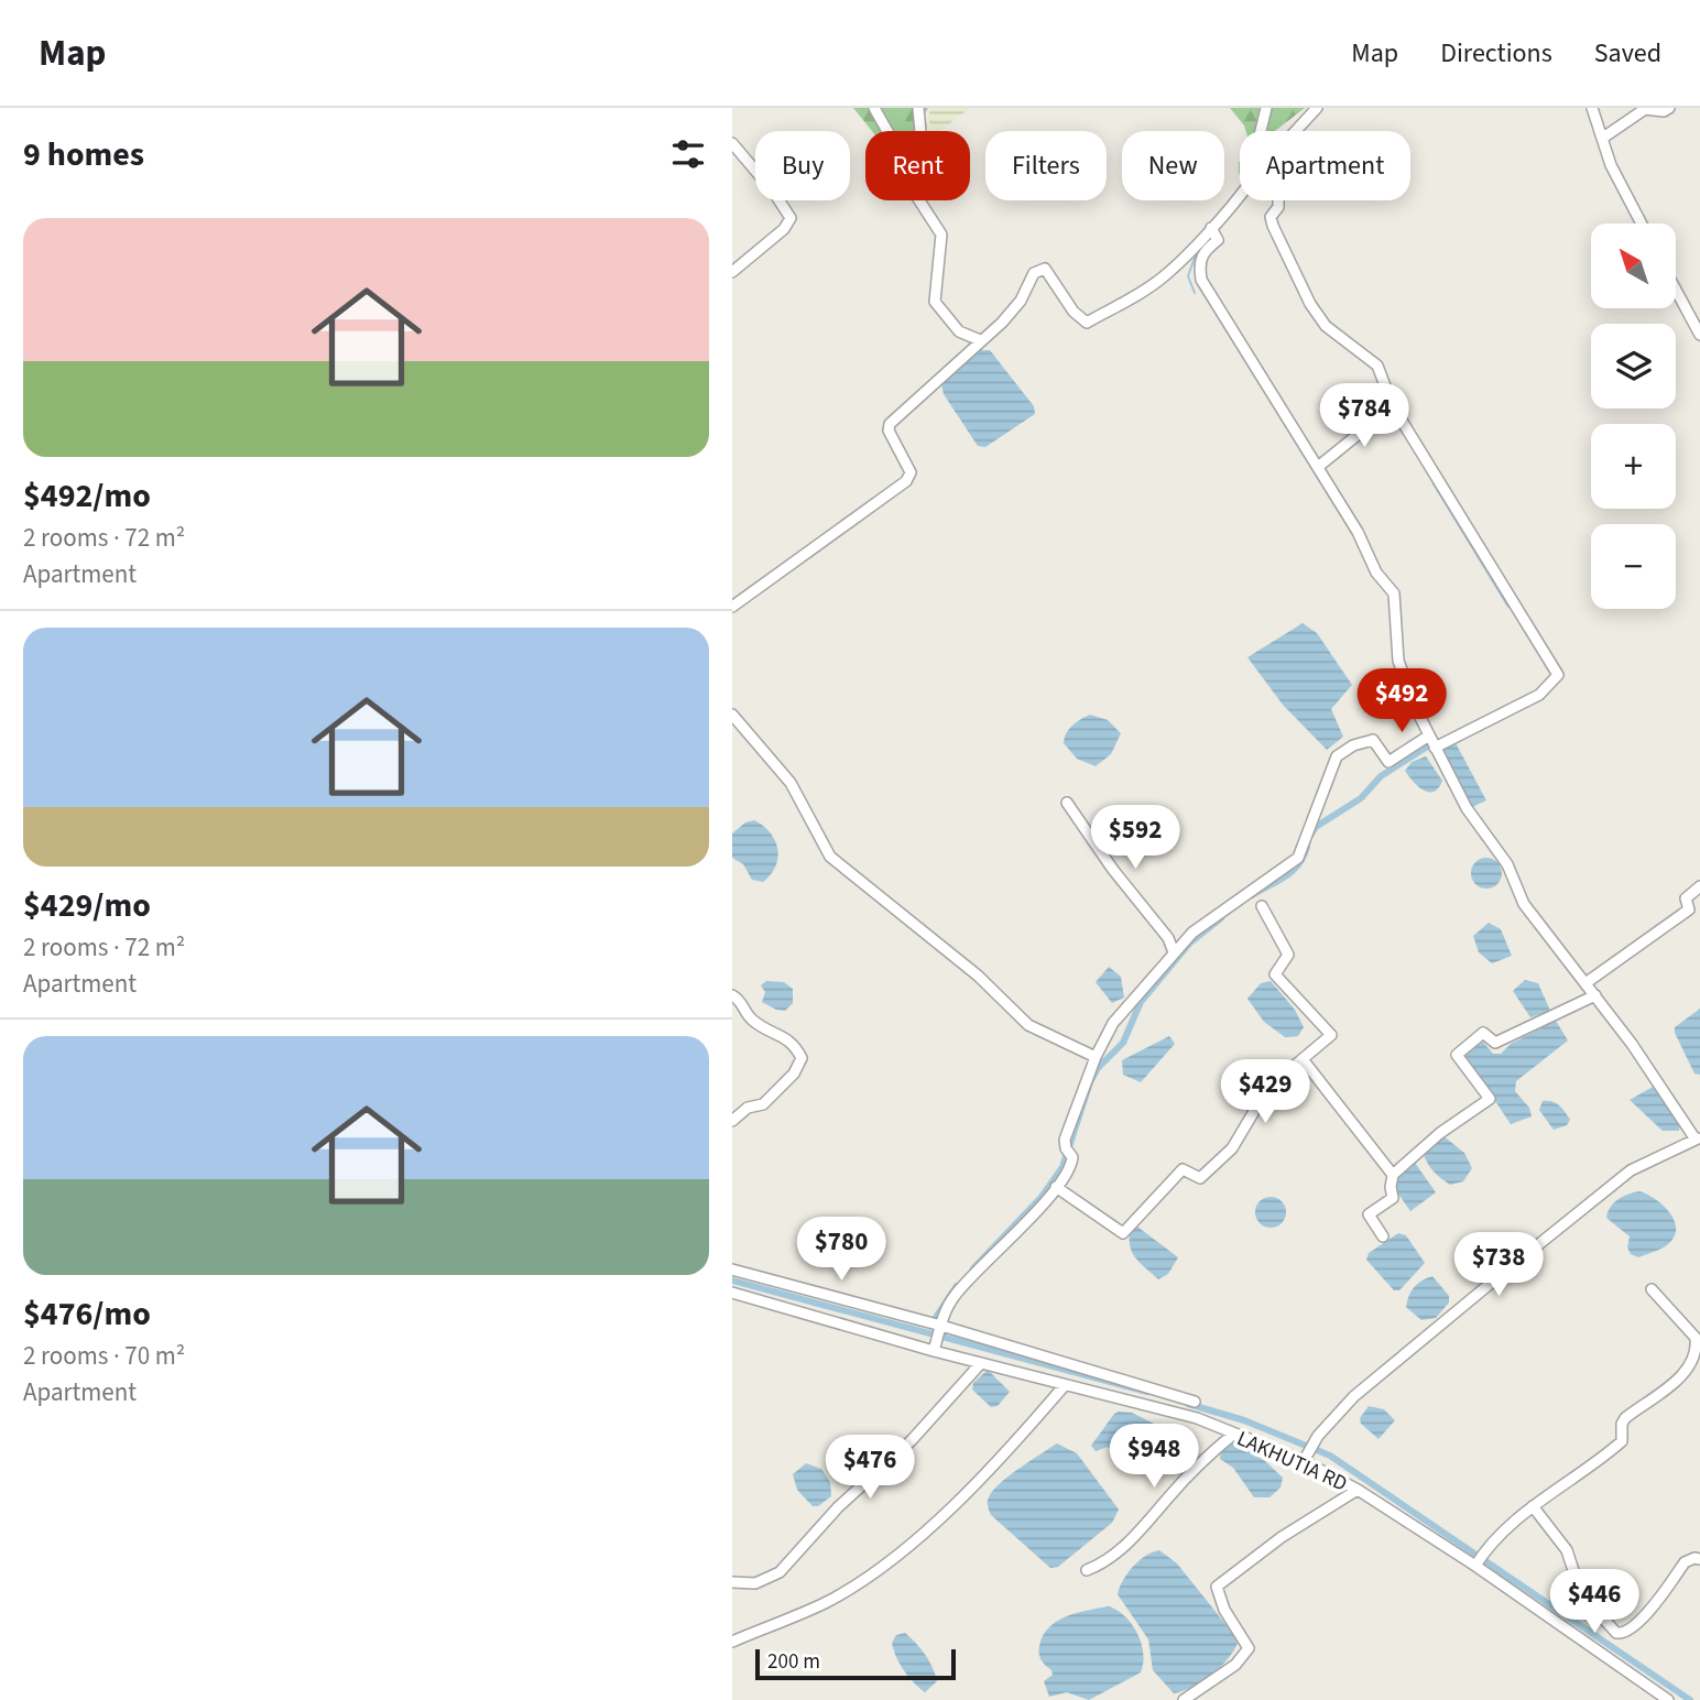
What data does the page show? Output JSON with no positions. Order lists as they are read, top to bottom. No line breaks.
{"streets":{"street":["LAKHUTIA RD"]},"scale_bar":"200 m","north":"top left","page":{"header":"Map","nav":["Map","Directions","Saved"],"heading":"9 homes","chip":["Buy","Rent","Filters","New","Apartment"],"list":[{"name":"$492/mo","note":"2 rooms · 72 m² · Apartment"},{"name":"$429/mo","note":"2 rooms · 72 m² · Apartment"},{"name":"$476/mo","note":"2 rooms · 70 m² · Apartment"}],"map_buttons":["+","−"],"price":["$784","$492","$592","$429","$780","$738","$948","$476","$446"],"scale":"200 m"}}
